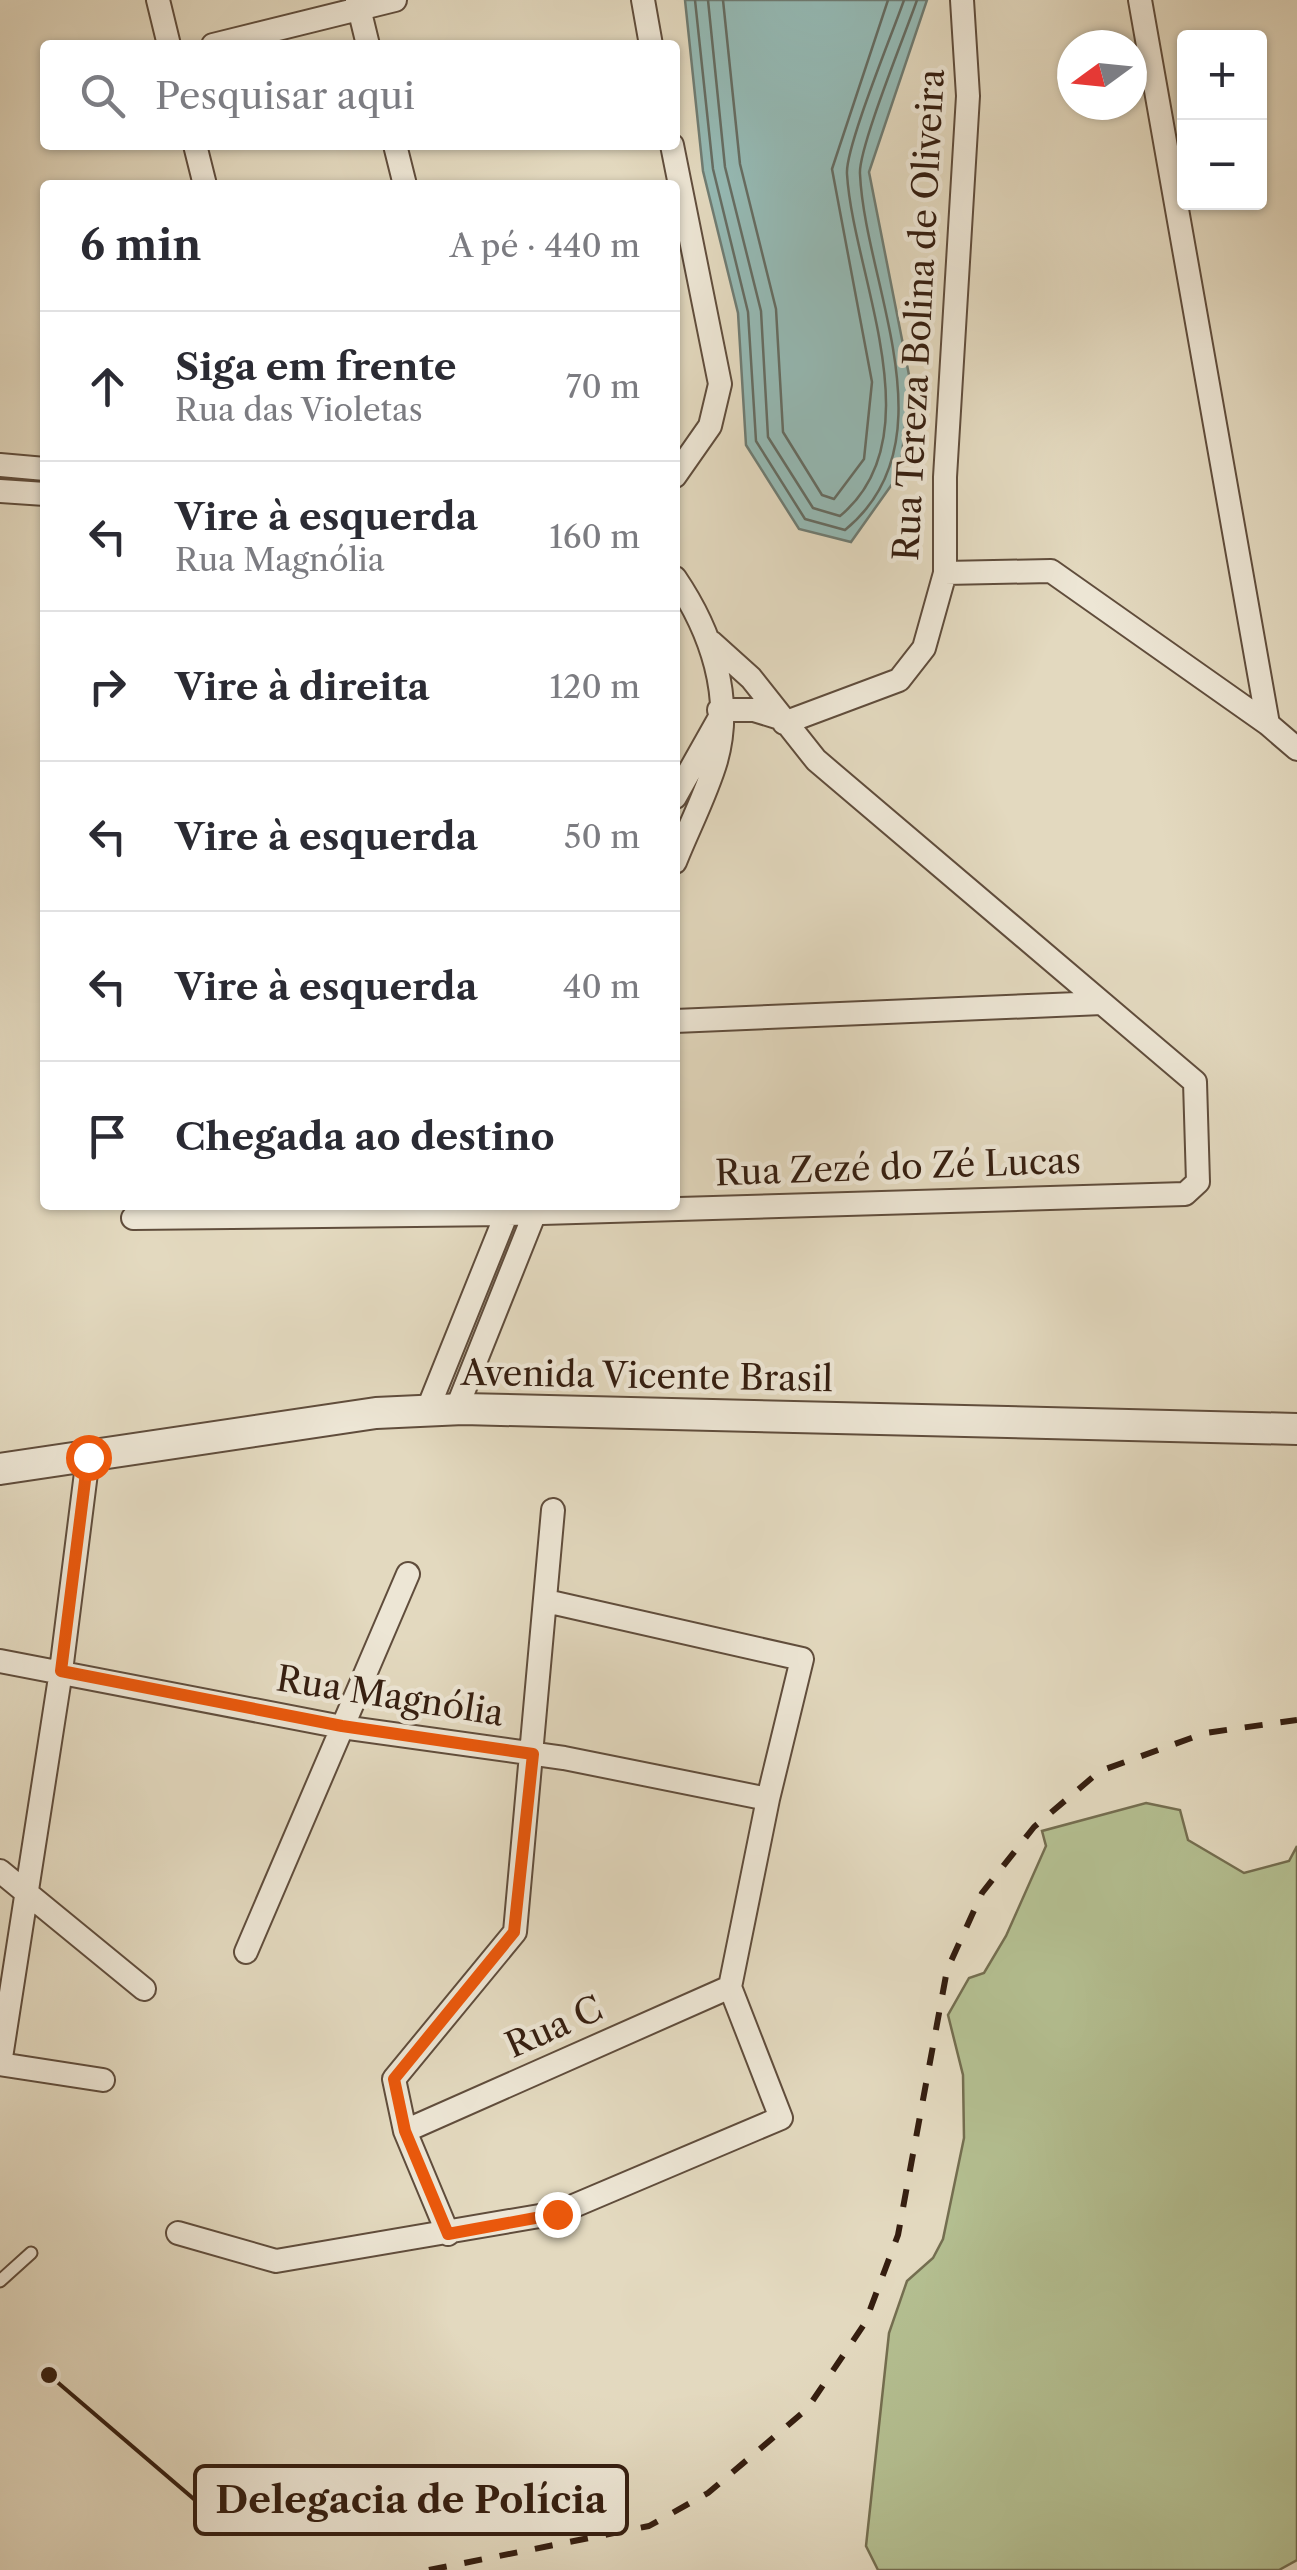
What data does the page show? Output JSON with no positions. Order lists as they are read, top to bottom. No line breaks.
{"streets":{"street":["Rua Tereza Bolina de Oliveira","Rua Zezé do Zé Lucas","Avenida Vicente Brasil","Rua Magnólia","Rua C"]},"places":["Delegacia de Polícia"],"north":"left","page":{"map_buttons":["+","−"],"search":"Pesquisar aqui","heading":["6 min","A pé · 440 m"],"list":[["Siga em frente","Rua das Violetas","70 m"],["Vire à esquerda","Rua Magnólia","160 m"],["Vire à direita","120 m"],["Vire à esquerda","50 m"],["Vire à esquerda","40 m"],"Chegada ao destino"]}}
